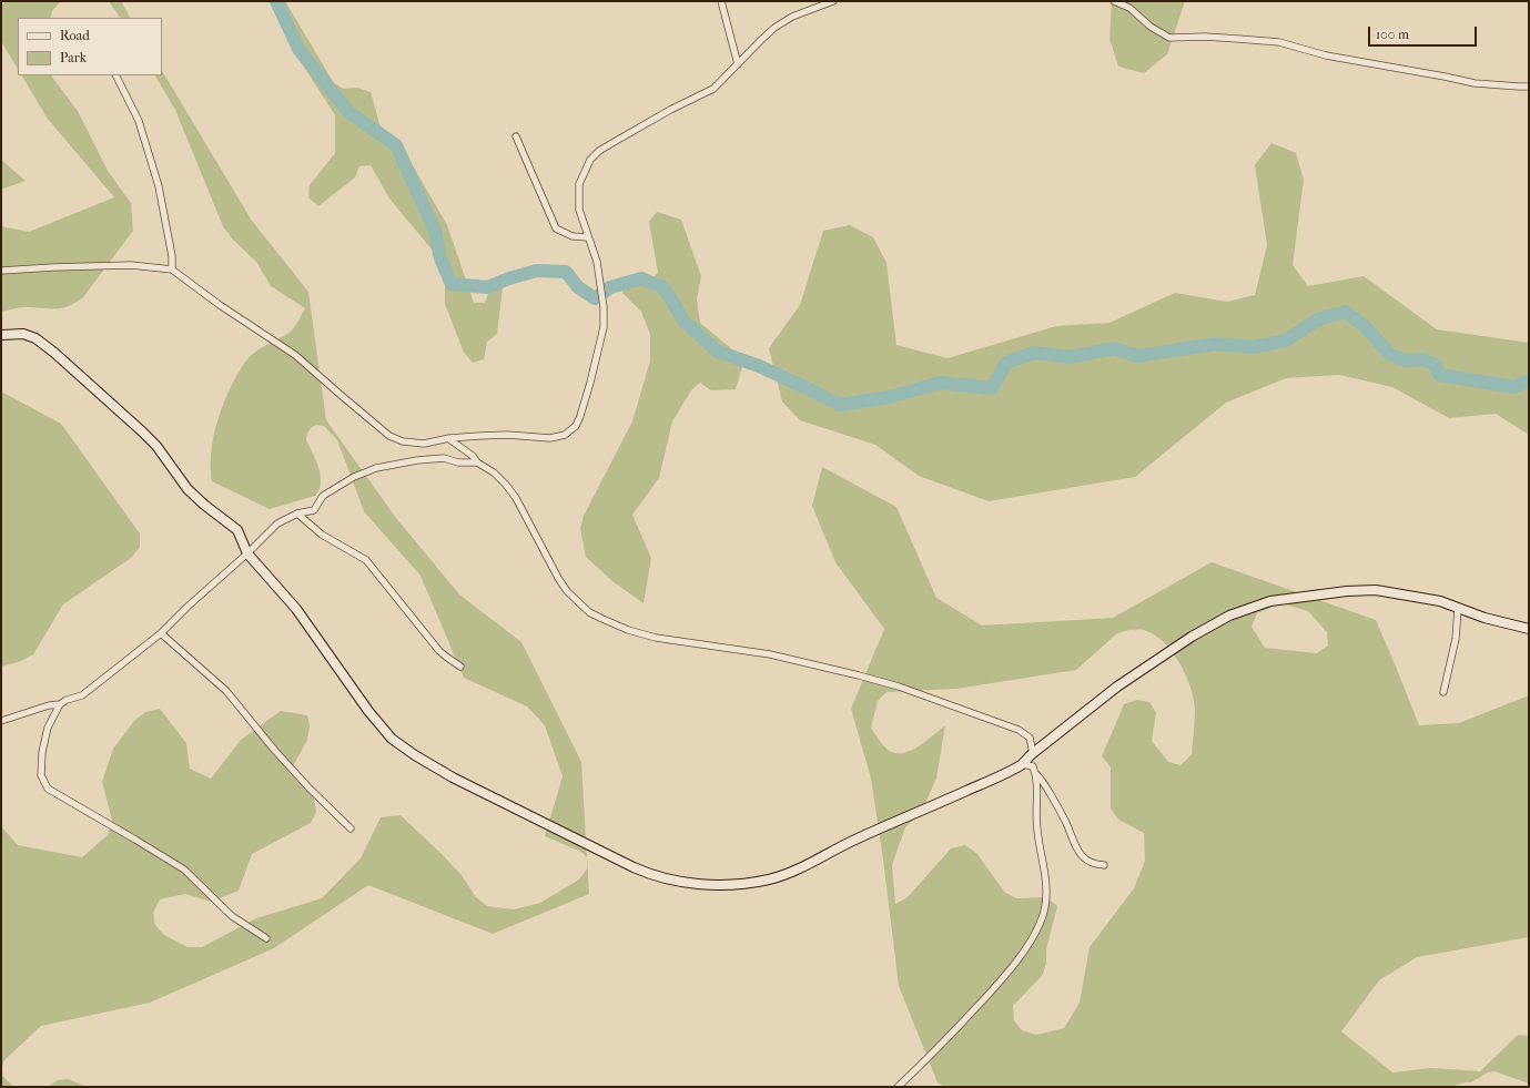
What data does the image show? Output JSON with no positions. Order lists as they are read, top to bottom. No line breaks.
{"legend":["Road","Park"],"scale_bar":"100 m"}
